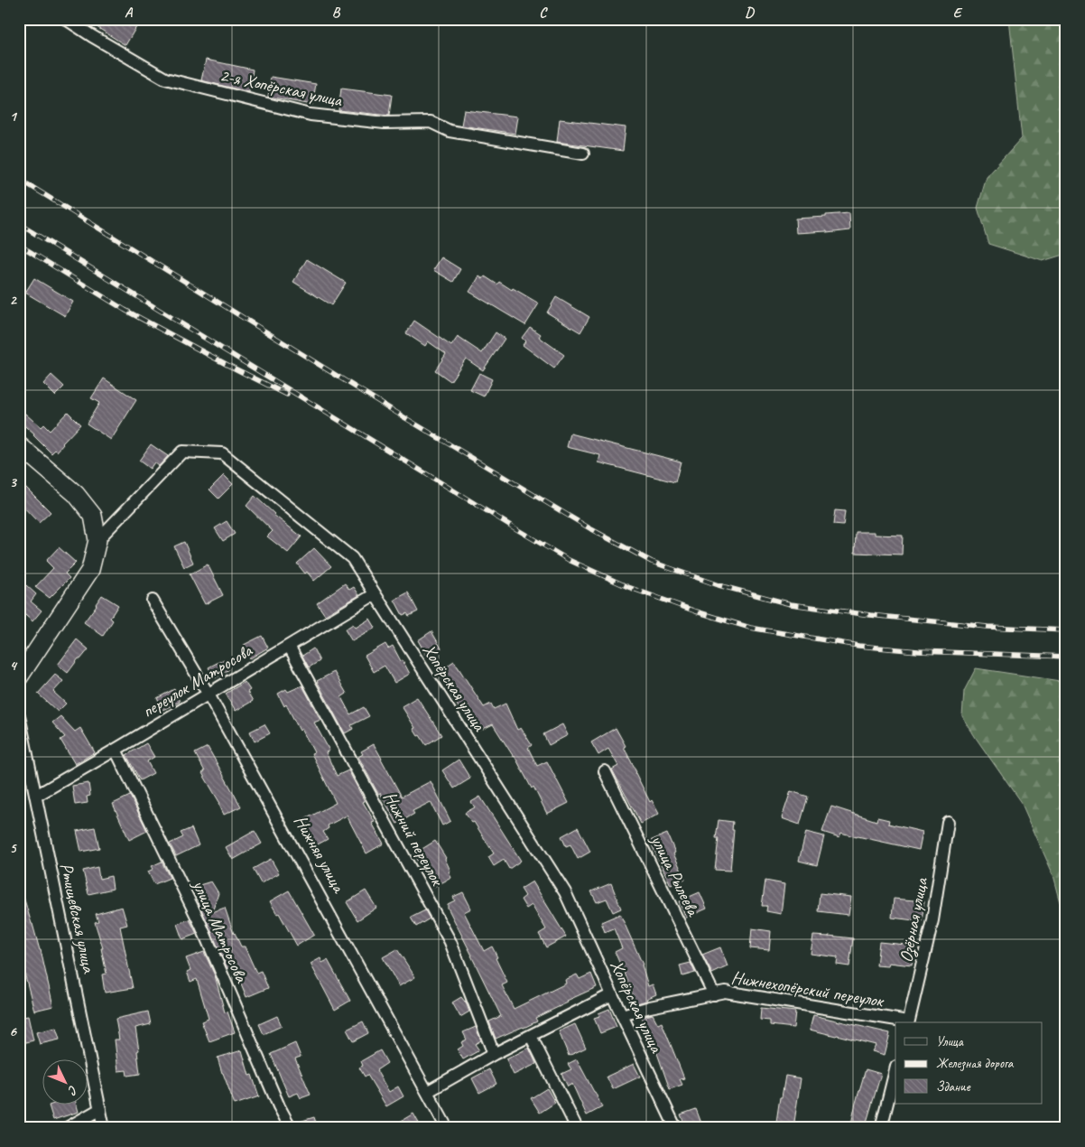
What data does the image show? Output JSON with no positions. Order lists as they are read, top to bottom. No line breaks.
{"streets":{"street":["2-я Хопёрская улица","переулок Матросова","Хопёрская улица","Нижний переулок","Нижняя улица","улица Рылеева","Ртищевская улица","Озёрная улица","улица Матросова","Нижнехопёрский переулок"]},"crossings":[["переулок Матросова","Хопёрская улица"],["переулок Матросова","Нижний переулок"],["переулок Матросова","Нижняя улица"],["переулок Матросова","Ртищевская улица"],["переулок Матросова","улица Матросова"],["Хопёрская улица","Нижнехопёрский переулок"],["улица Рылеева","Нижнехопёрский переулок"],["Озёрная улица","Нижнехопёрский переулок"]],"legend":["Улица","Железная дорога","Здание"],"north":"bottom right","grid":{"columns":["A","B","C","D","E"],"rows":["1","2","3","4","5","6"]}}
